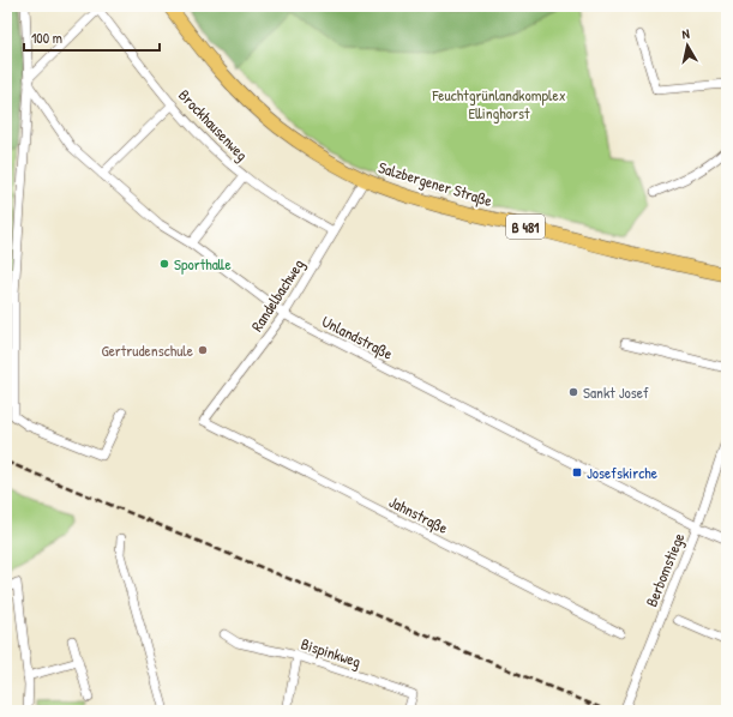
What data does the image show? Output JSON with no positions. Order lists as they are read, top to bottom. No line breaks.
{"streets":{"main road":["Salzbergener Straße","B 481"],"street":["Brockhausenweg","Randelbachweg","Unlandstraße","Jahnstraße","Berbomstiege","Bispinkweg"]},"crossings":[["Brockhausenweg","Randelbachweg"],["Salzbergener Straße","Randelbachweg"],["Randelbachweg","Unlandstraße"],["Randelbachweg","Jahnstraße"],["Unlandstraße","Berbomstiege"]],"parks":["Feuchtgrünlandkomplex Ellinghorst"],"places":{"other":["Sporthalle","Gertrudenschule","Sankt Josef"],"transit":["Josefskirche"]},"scale_bar":"100 m","north":"top"}
